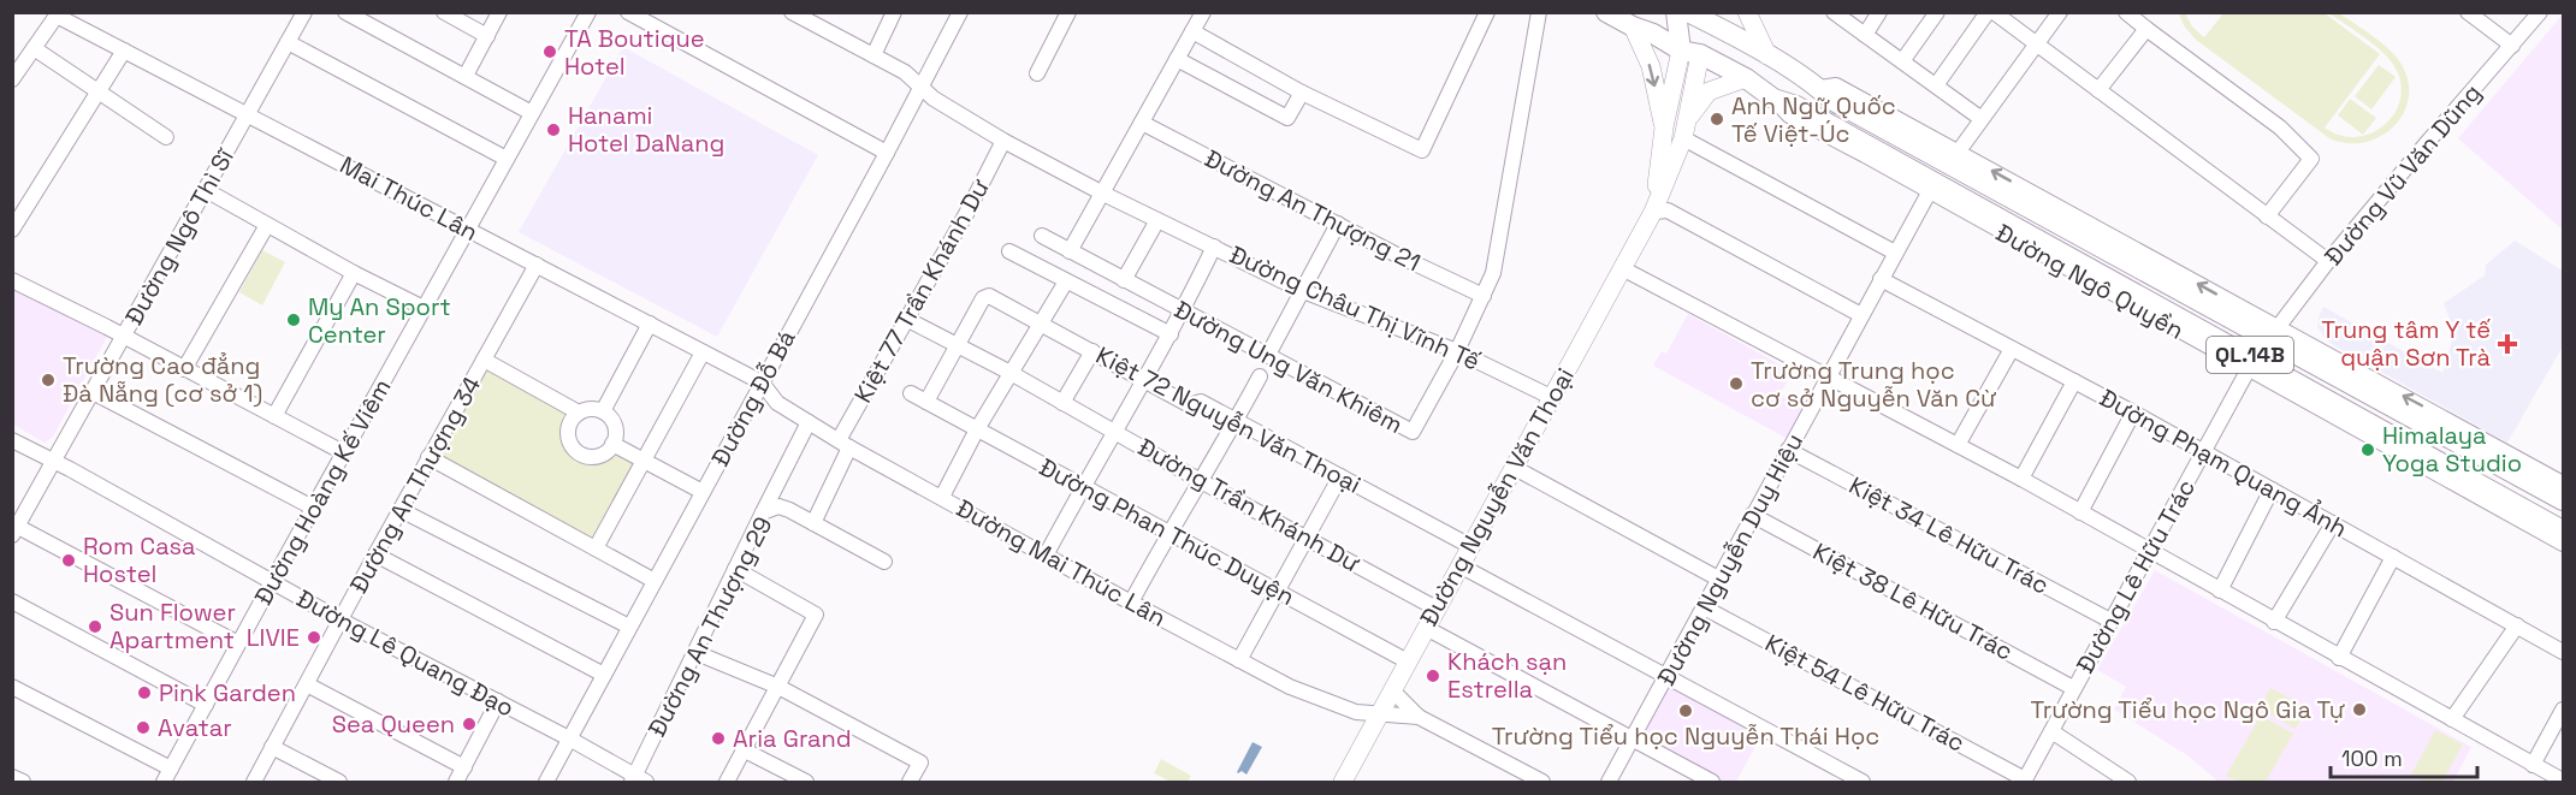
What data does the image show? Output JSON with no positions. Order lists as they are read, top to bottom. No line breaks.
{"streets":{"highway":["Đường Ngô Quyền","QL.14B"],"main road":["Đường Nguyễn Văn Thoại"],"street":["Đường Vũ Văn Dũng","Mai Thúc Lân","Đường An Thượng 21","Đường Ngô Thì Sĩ","Kiệt 77 Trần Khánh Dư","Đường Châu Thị Vĩnh Tế","Đường Ung Văn Khiêm","Đường Đỗ Bá","Kiệt 72 Nguyễn Văn Thoại","Đường Phạm Quang Ảnh","Đường An Thượng 34","Đường Hoàng Kế Viêm","Đường Trần Khánh Dư","Đường Phan Thúc Duyện","Kiệt 34 Lê Hữu Trác","Đường Nguyễn Duy Hiệu","Đường Mai Thúc Lân","Đường Lê Hữu Trác","Kiệt 38 Lê Hữu Trác","Đường An Thượng 29","Đường Lê Quang Đạo","Kiệt 54 Lê Hữu Trác"]},"crossings":[["Đường Vũ Văn Dũng","Đường Ngô Quyền"],["Mai Thúc Lân","Đường Ngô Thì Sĩ"],["Mai Thúc Lân","Đường Đỗ Bá"],["Mai Thúc Lân","Đường An Thượng 34"],["Mai Thúc Lân","Đường Hoàng Kế Viêm"],["Mai Thúc Lân","Đường Mai Thúc Lân"],["Đường An Thượng 21","Đường Ung Văn Khiêm"],["Đường Ngô Thì Sĩ","Đường Lê Quang Đạo"],["Đường Ngô Quyền","QL.14B"],["Đường Ngô Quyền","Đường Nguyễn Văn Thoại"],["Đường Ngô Quyền","Đường Nguyễn Duy Hiệu"],["Đường Ngô Quyền","Đường Lê Hữu Trác"],["Kiệt 77 Trần Khánh Dư","Đường Châu Thị Vĩnh Tế"],["Kiệt 77 Trần Khánh Dư","Đường Trần Khánh Dư"],["Kiệt 77 Trần Khánh Dư","Đường Mai Thúc Lân"],["Kiệt 77 Trần Khánh Dư","Đường An Thượng 29"],["Đường Châu Thị Vĩnh Tế","Đường Ung Văn Khiêm"],["Đường Châu Thị Vĩnh Tế","Đường Đỗ Bá"],["Đường Châu Thị Vĩnh Tế","Đường Nguyễn Văn Thoại"],["QL.14B","Đường Nguyễn Văn Thoại"],["Đường Đỗ Bá","Đường Mai Thúc Lân"],["Đường Đỗ Bá","Đường Lê Quang Đạo"],["Kiệt 72 Nguyễn Văn Thoại","Đường Nguyễn Văn Thoại"],["Kiệt 72 Nguyễn Văn Thoại","Đường Trần Khánh Dư"],["Đường Phạm Quang Ảnh","Đường Nguyễn Duy Hiệu"],["Đường Phạm Quang Ảnh","Đường Lê Hữu Trác"],["Đường An Thượng 34","Đường Lê Quang Đạo"],["Đường Hoàng Kế Viêm","Đường Lê Quang Đạo"],["Đường Nguyễn Văn Thoại","Đường Trần Khánh Dư"],["Đường Nguyễn Văn Thoại","Đường Phan Thúc Duyện"],["Đường Nguyễn Văn Thoại","Đường Mai Thúc Lân"],["Kiệt 34 Lê Hữu Trác","Đường Nguyễn Duy Hiệu"],["Kiệt 34 Lê Hữu Trác","Đường Lê Hữu Trác"],["Đường Nguyễn Duy Hiệu","Kiệt 38 Lê Hữu Trác"],["Đường Nguyễn Duy Hiệu","Kiệt 54 Lê Hữu Trác"],["Đường Lê Hữu Trác","Kiệt 38 Lê Hữu Trác"],["Đường Lê Hữu Trác","Kiệt 54 Lê Hữu Trác"],["Đường An Thượng 29","Đường Lê Quang Đạo"]],"places":{"other":["TA Boutique Hotel","Anh Ngữ Quốc Tế Việt-Úc","Hanami Hotel DaNang","My An Sport Center","Trường Cao đẳng Đà Nẵng (cơ sở 1)","Trường Trung học cơ sở Nguyễn Văn Cừ","Himalaya Yoga Studio","Rom Casa Hostel","Sun Flower Apartment","LIVIE","Khách sạn Estrella","Pink Garden","Trường Tiểu học Ngô Gia Tự","Trường Tiểu học Nguyễn Thái Học","Sea Queen","Avatar","Aria Grand"],"health":["Trung tâm Y tế quận Sơn Trà"]},"scale_bar":"100 m"}
